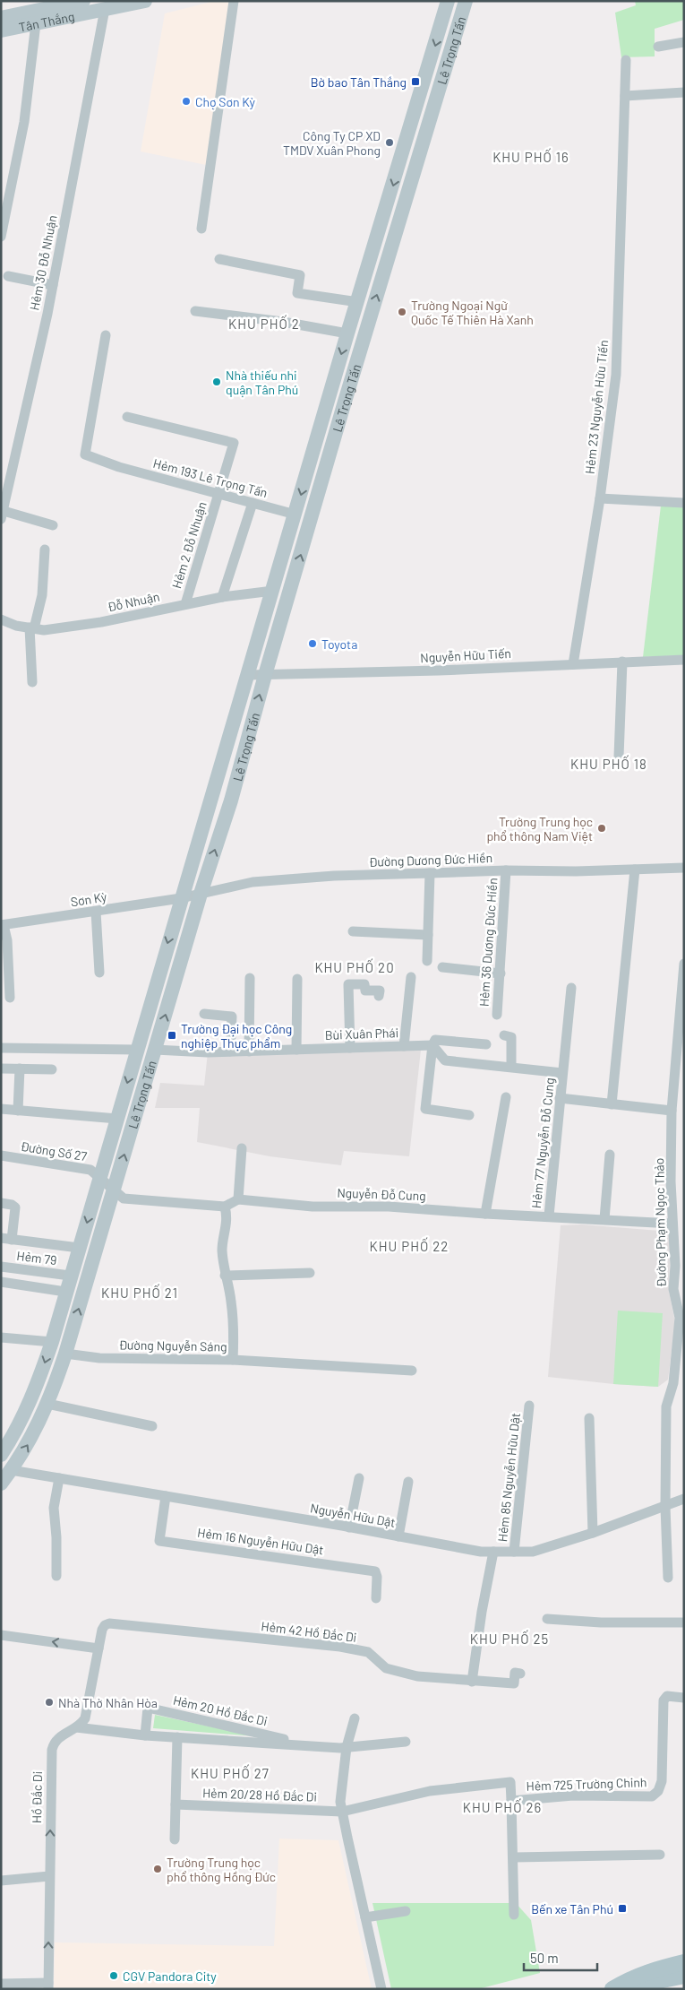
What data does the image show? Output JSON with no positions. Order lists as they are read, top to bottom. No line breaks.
{"streets":{"main road":["Tân Thắng","Lê Trọng Tấn"],"street":["Hẻm 30 Đỗ Nhuận","Hẻm 23 Nguyễn Hữu Tiến","Hẻm 193 Lê Trọng Tấn","Hẻm 2 Đỗ Nhuận","Đỗ Nhuận","Nguyễn Hữu Tiến","Đường Dương Đức Hiền","Sơn Kỳ","Hẻm 36 Dương Đức Hiền","Bùi Xuân Phái","Hẻm 77 Nguyễn Đỗ Cung","Đường Số 27","Nguyễn Đỗ Cung","Đường Phạm Ngọc Thảo","Hẻm 79","Đường Nguyễn Sáng","Hẻm 85 Nguyễn Hữu Dật","Nguyễn Hữu Dật","Hẻm 16 Nguyễn Hữu Dật","Hẻm 42 Hồ Đắc Di","Hẻm 20 Hồ Đắc Di","Hẻm 725 Trường Chinh","Hẻm 20/28 Hồ Đắc Di","Hồ Đắc Di"]},"crossings":[["Tân Thắng","Hẻm 30 Đỗ Nhuận"],["Lê Trọng Tấn","Hẻm 193 Lê Trọng Tấn"],["Lê Trọng Tấn","Đỗ Nhuận"],["Lê Trọng Tấn","Nguyễn Hữu Tiến"],["Lê Trọng Tấn","Đường Dương Đức Hiền"],["Lê Trọng Tấn","Sơn Kỳ"],["Lê Trọng Tấn","Bùi Xuân Phái"],["Lê Trọng Tấn","Đường Số 27"],["Lê Trọng Tấn","Hẻm 79"],["Lê Trọng Tấn","Đường Nguyễn Sáng"],["Lê Trọng Tấn","Nguyễn Hữu Dật"],["Hẻm 23 Nguyễn Hữu Tiến","Nguyễn Hữu Tiến"],["Hẻm 193 Lê Trọng Tấn","Hẻm 2 Đỗ Nhuận"],["Hẻm 2 Đỗ Nhuận","Đỗ Nhuận"],["Đường Dương Đức Hiền","Sơn Kỳ"],["Đường Dương Đức Hiền","Hẻm 36 Dương Đức Hiền"],["Hẻm 77 Nguyễn Đỗ Cung","Nguyễn Đỗ Cung"],["Nguyễn Đỗ Cung","Đường Phạm Ngọc Thảo"],["Đường Phạm Ngọc Thảo","Nguyễn Hữu Dật"],["Hẻm 85 Nguyễn Hữu Dật","Nguyễn Hữu Dật"],["Nguyễn Hữu Dật","Hẻm 16 Nguyễn Hữu Dật"],["Hẻm 42 Hồ Đắc Di","Hồ Đắc Di"],["Hẻm 20 Hồ Đắc Di","Hồ Đắc Di"],["Hẻm 725 Trường Chinh","Hẻm 20/28 Hồ Đắc Di"]],"one_way":["Hồ Đắc Di"],"districts":["KHU PHỐ 16","KHU PHỐ 2","KHU PHỐ 18","KHU PHỐ 20","KHU PHỐ 22","KHU PHỐ 21","KHU PHỐ 25","KHU PHỐ 27","KHU PHỐ 26"],"places":{"transit":["Bờ bao Tân Thắng","Trường Đại học Công nghiệp Thực phẩm","Bến xe Tân Phú"],"other":["Chợ Sơn Kỳ","Công Ty CP XD TMDV Xuân Phong","Trường Ngoại Ngữ Quốc Tế Thiên Hà Xanh","Nhà thiếu nhi quận Tân Phú","Toyota","Trường Trung học phổ thông Nam Việt","Nhà Thờ Nhân Hòa","Trường Trung học phổ thông Hồng Đức","CGV Pandora City"]},"scale_bar":"50 m"}
